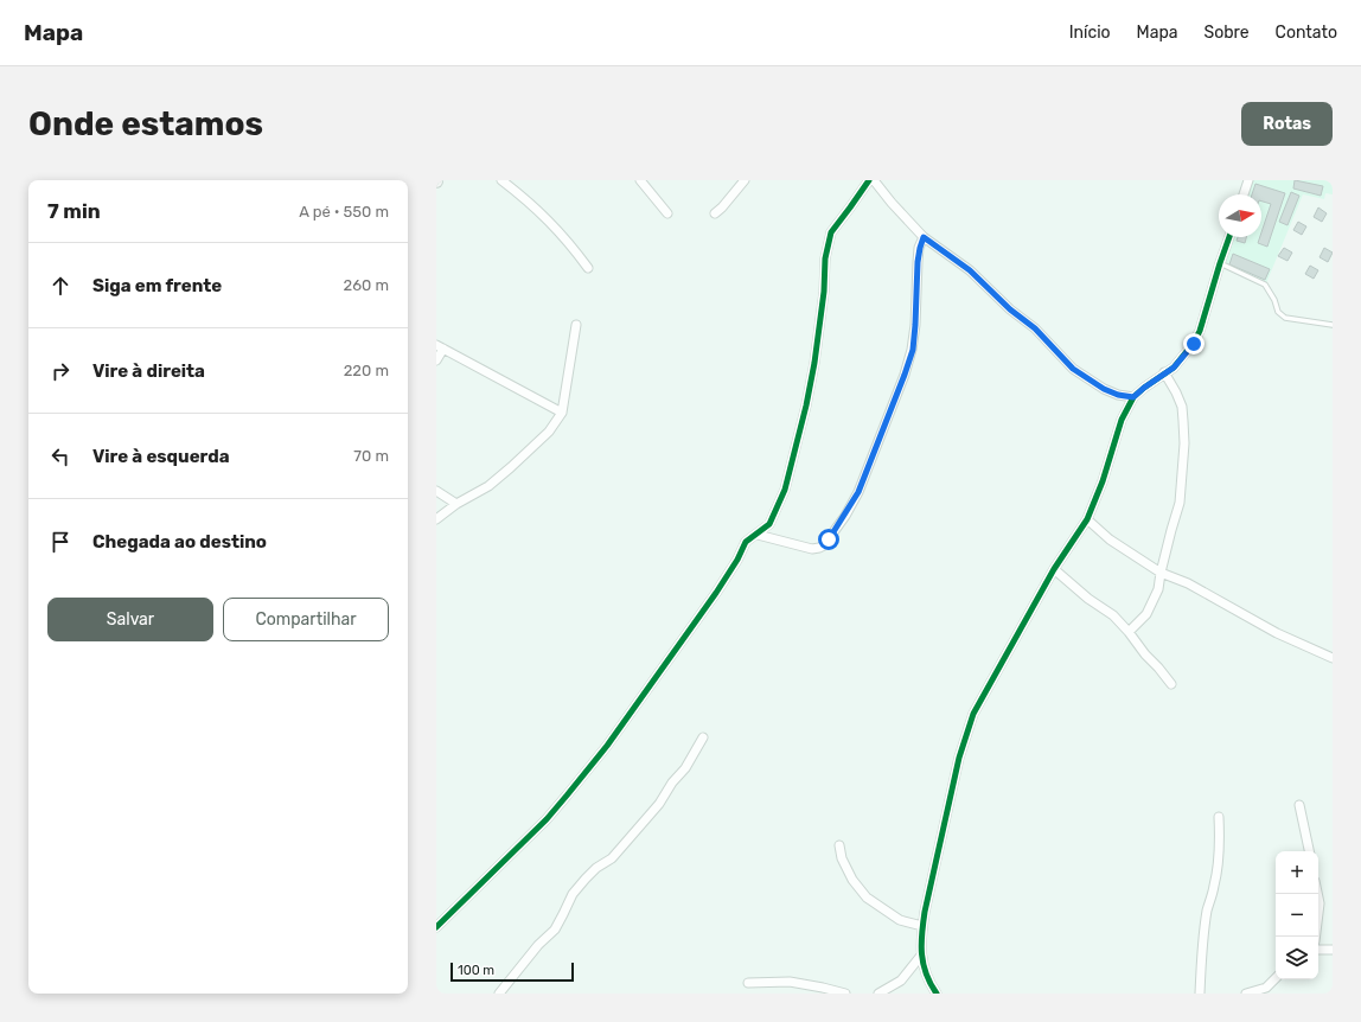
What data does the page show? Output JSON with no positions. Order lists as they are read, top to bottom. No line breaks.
{"scale_bar":"100 m","north":"right","page":{"header":"Mapa","nav":["Início","Mapa","Sobre","Contato"],"buttons":["Rotas",["Salvar","Compartilhar"]],"title":"Onde estamos","heading":["7 min","A pé · 550 m"],"list":[["Siga em frente","260 m"],["Vire à direita","220 m"],["Vire à esquerda","70 m"],"Chegada ao destino"],"map_buttons":["+","−"],"scale":"100 m"}}
